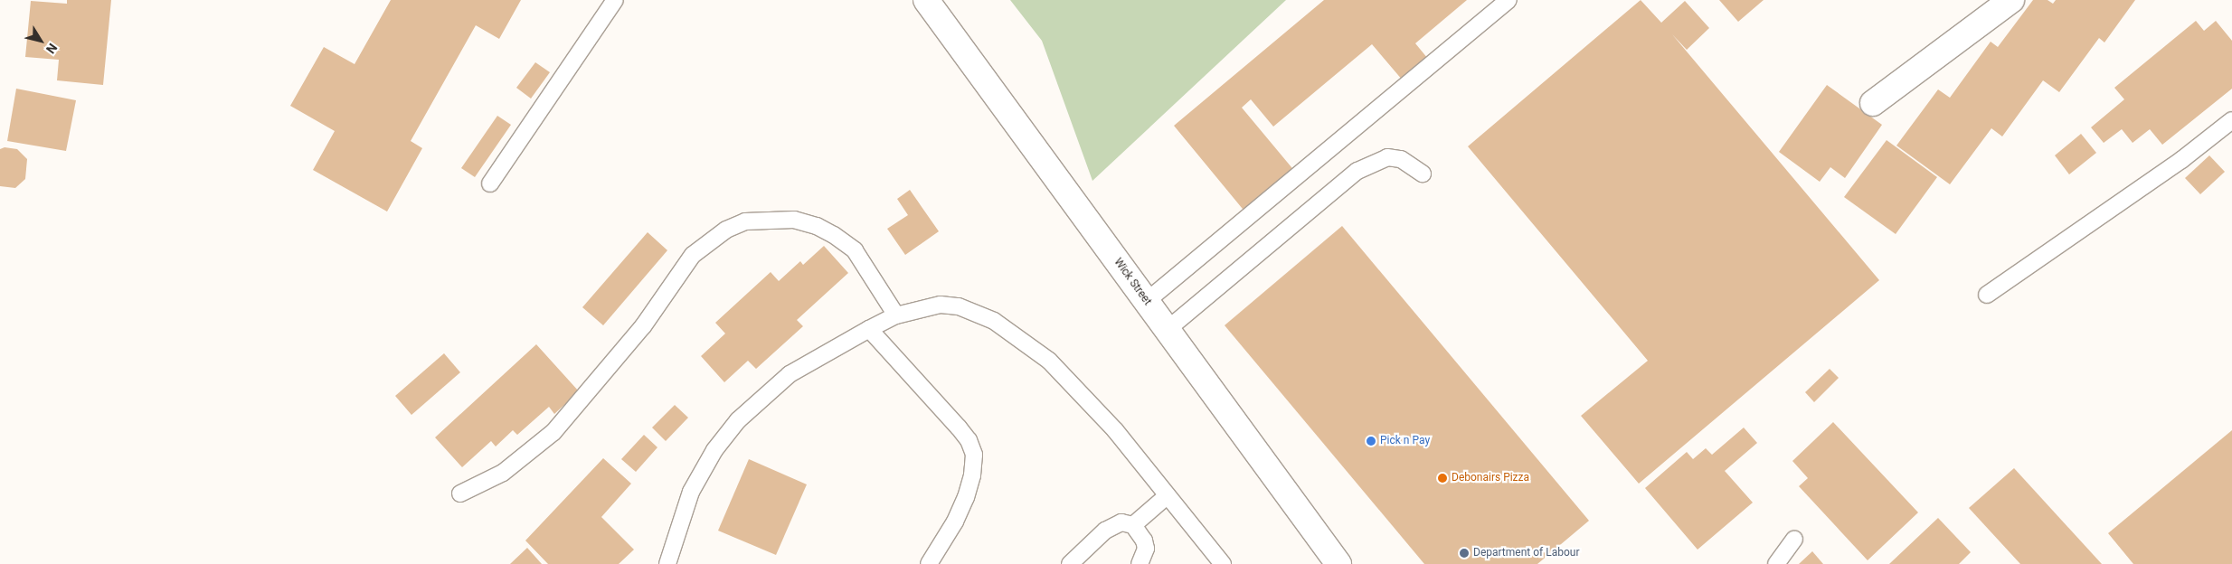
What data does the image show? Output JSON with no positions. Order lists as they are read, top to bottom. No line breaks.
{"streets":{"street":["Wick Street"]},"places":["Pick n Pay","Debonairs Pizza","Department of Labour"],"north":"bottom right"}
